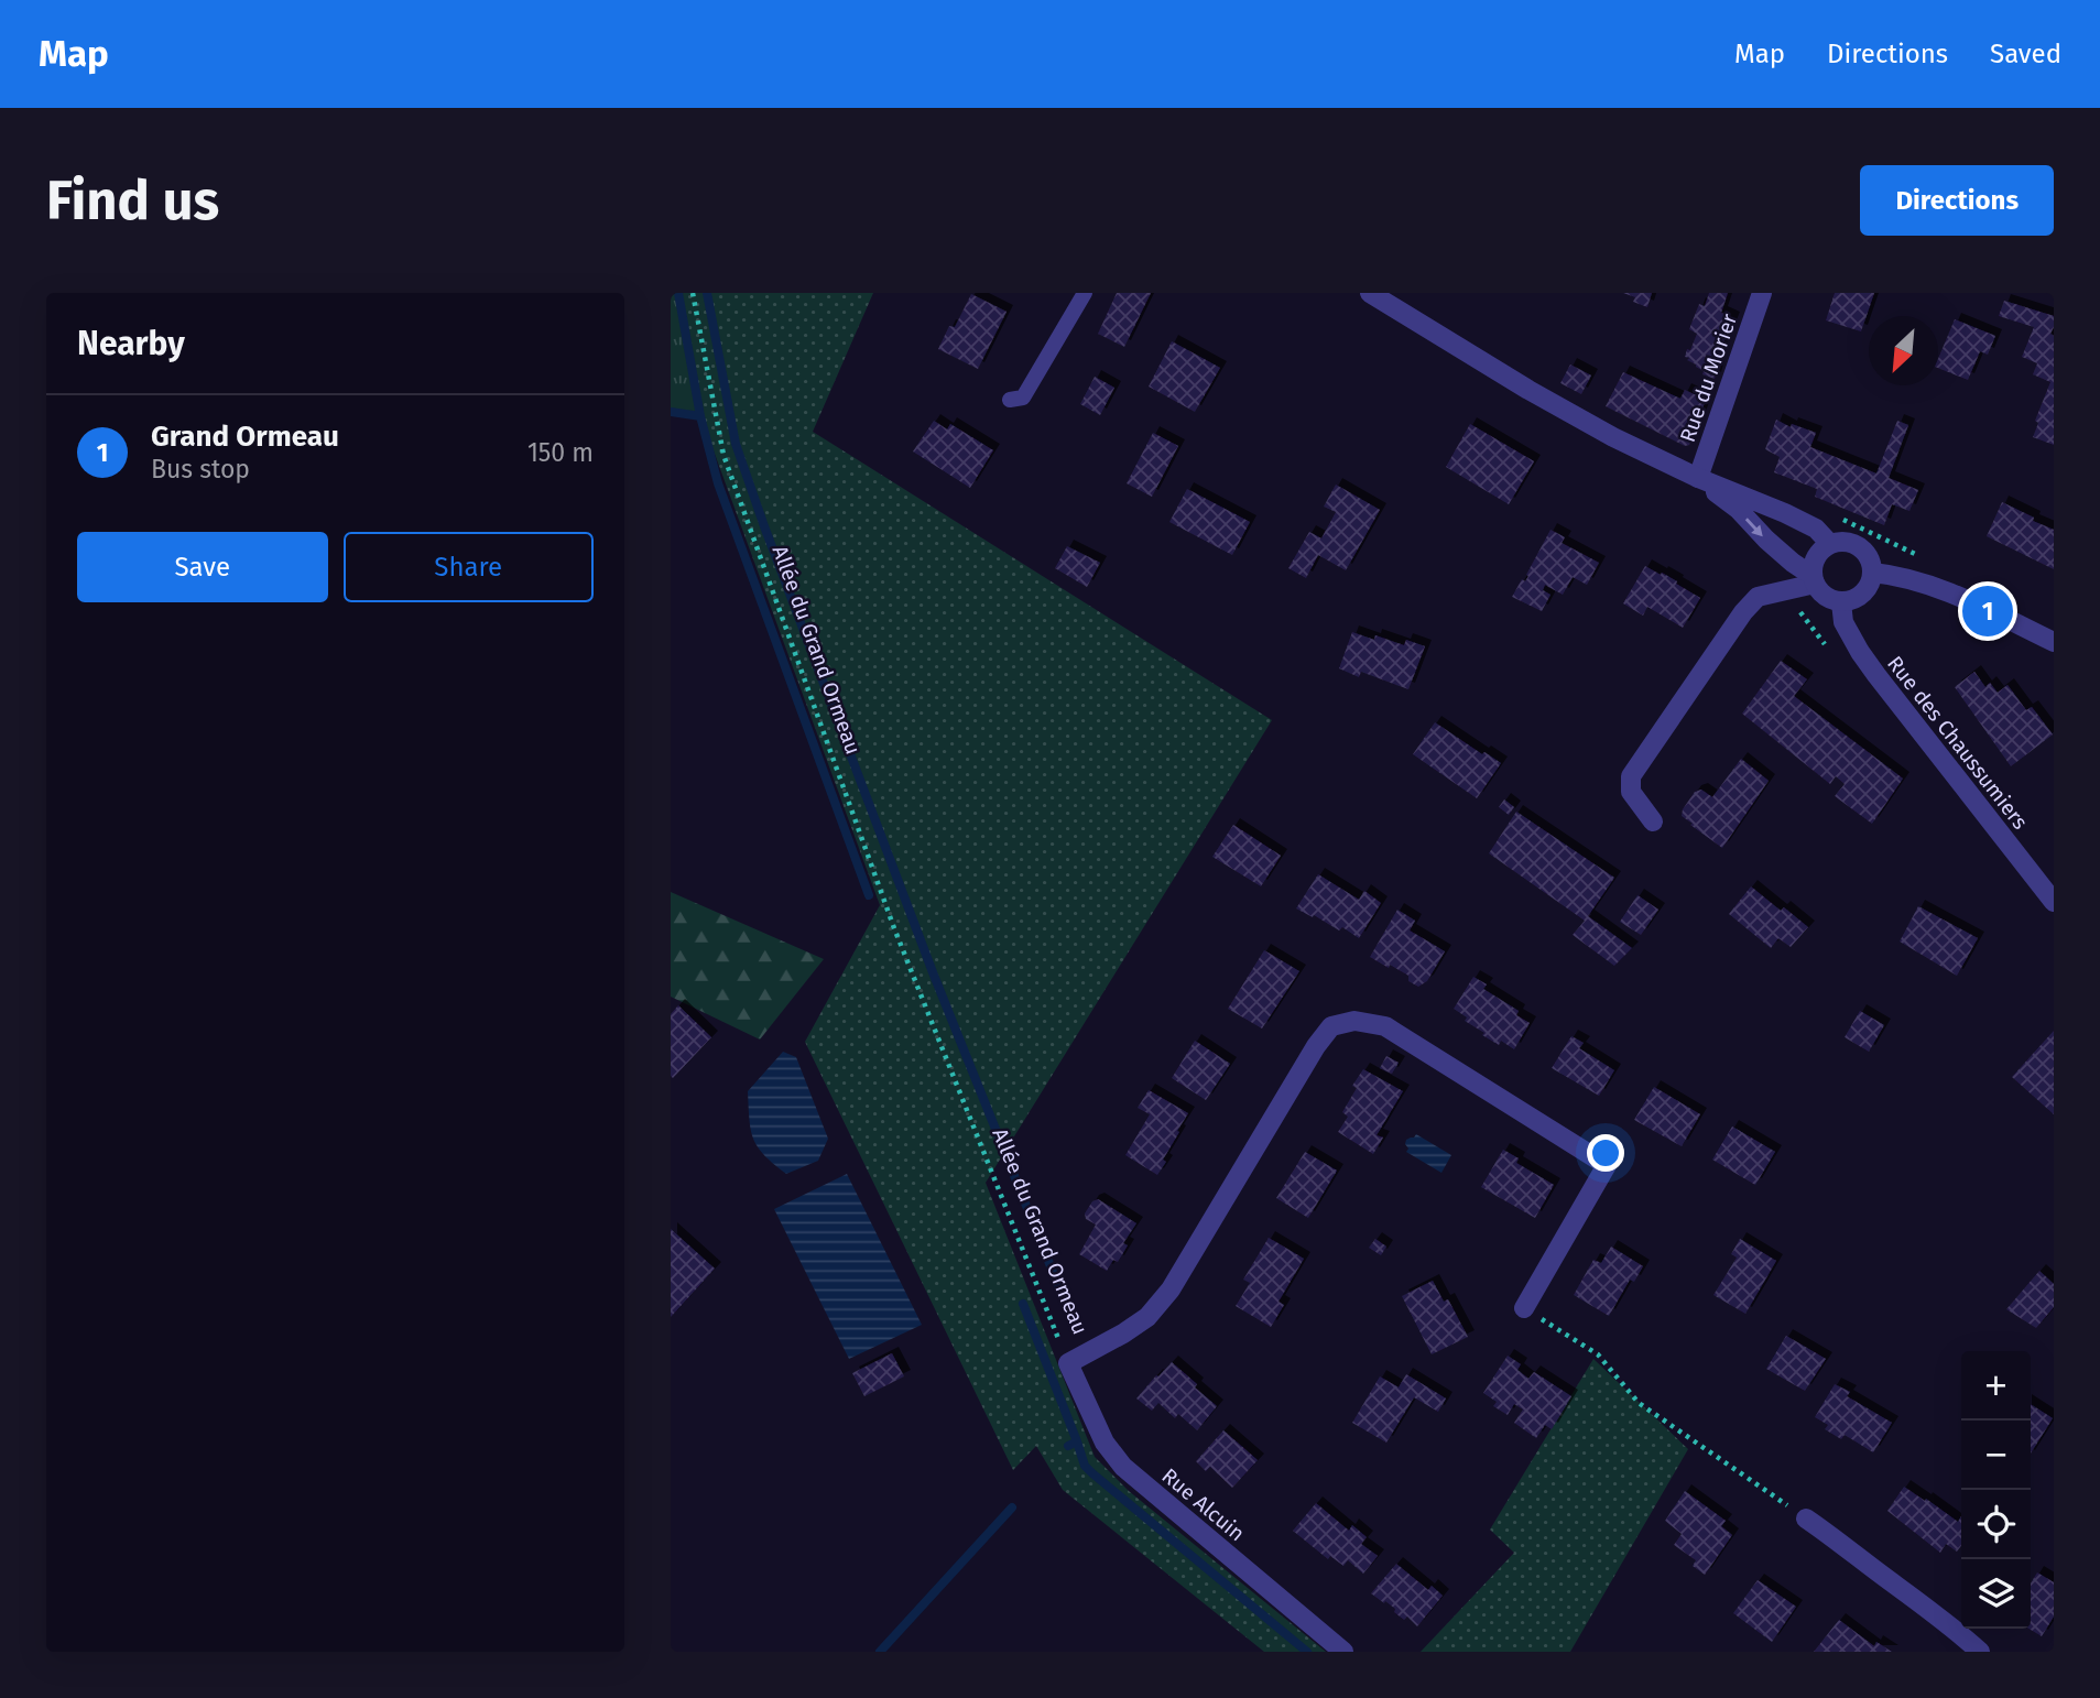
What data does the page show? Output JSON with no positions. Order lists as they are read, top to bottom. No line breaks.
{"streets":{"street":["Rue du Morier","Allée du Grand Ormeau","Rue des Chaussumiers","Rue Alcuin"]},"crossings":[["Allée du Grand Ormeau","Rue Alcuin"]],"north":"bottom left","page":{"header":"Map","nav":["Map","Directions","Saved"],"buttons":["Directions",["Save","Share"]],"title":"Find us","heading":"Nearby","list":[{"mark":"1","name":"Grand Ormeau","note":"Bus stop","value":"150 m"}],"pins":"1","map_buttons":["+","−"]}}
